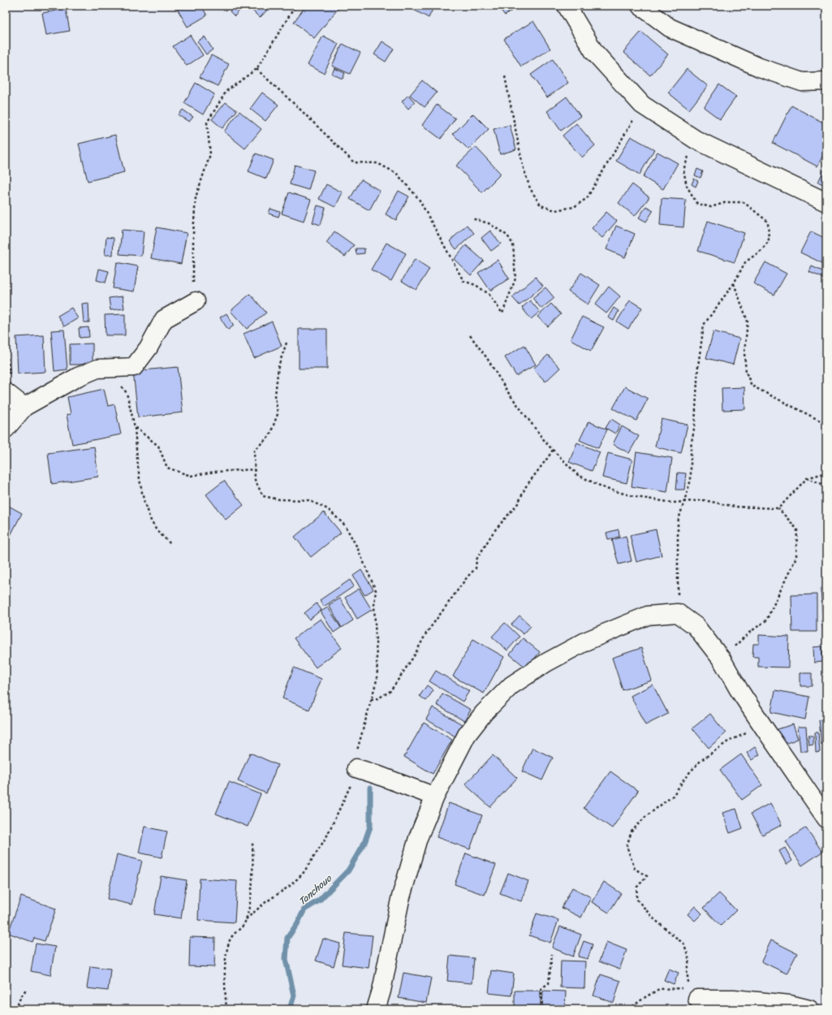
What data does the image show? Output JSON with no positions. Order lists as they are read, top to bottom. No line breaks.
{"water":["Tanchouo"]}
